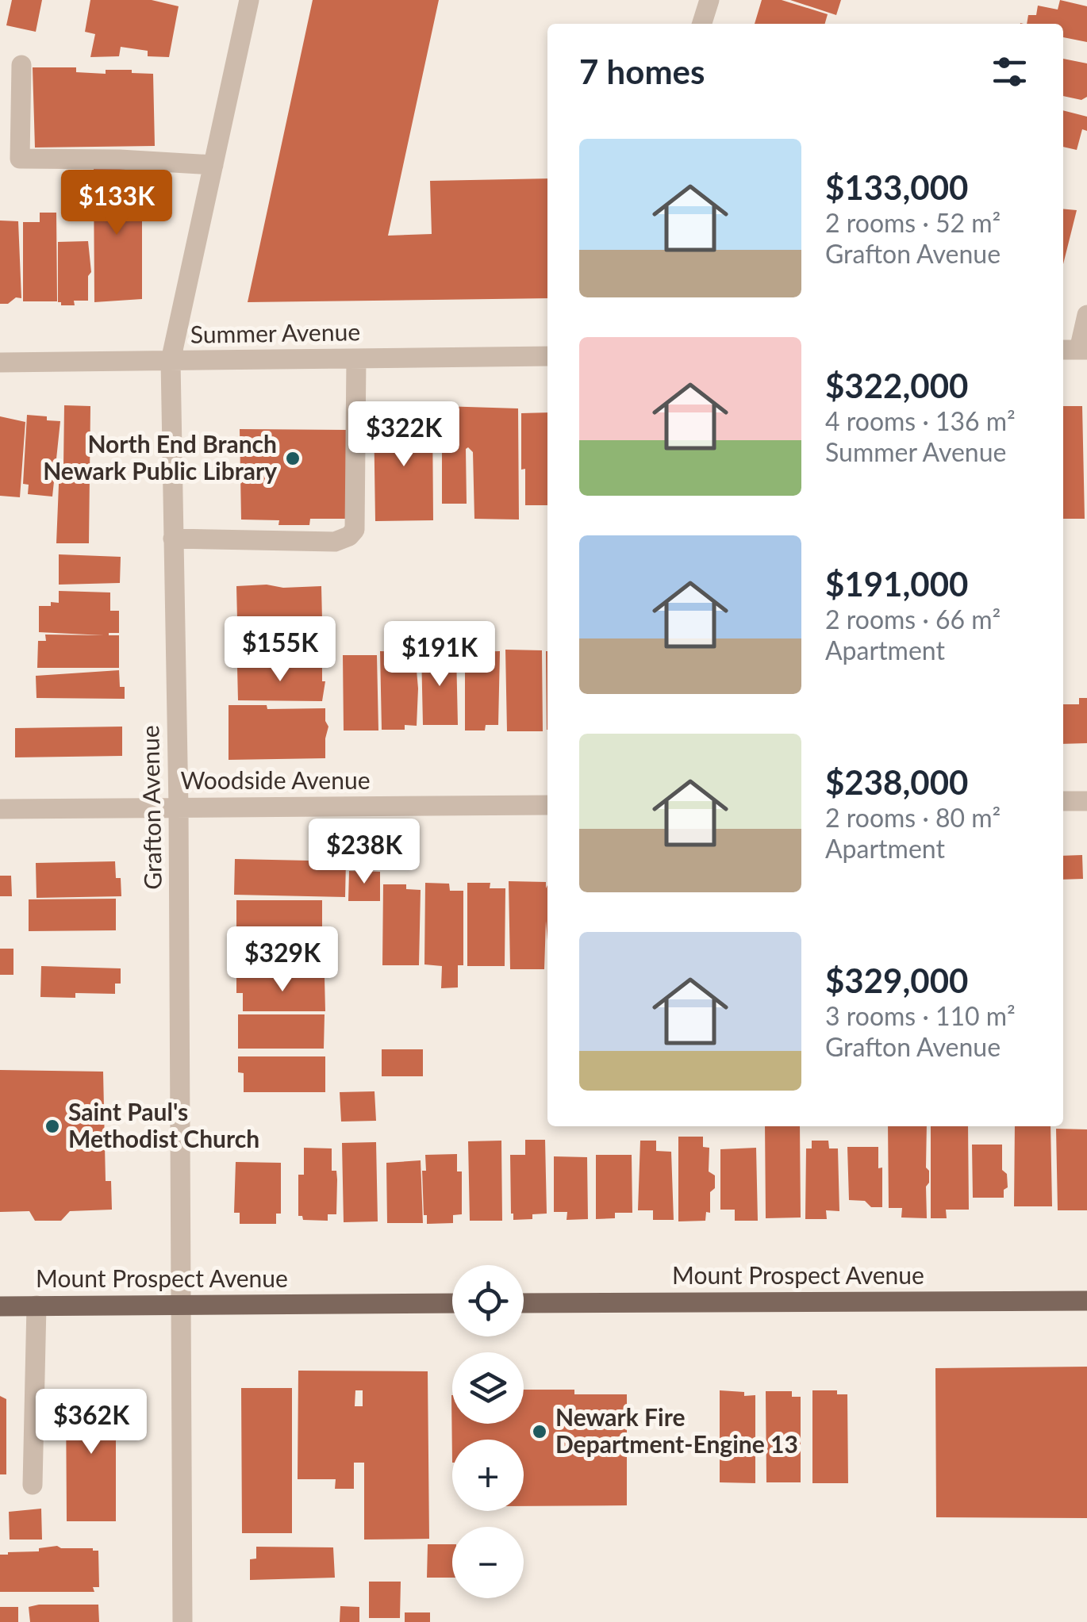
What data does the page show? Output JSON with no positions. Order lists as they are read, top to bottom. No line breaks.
{"streets":{"main road":["Mount Prospect Avenue"],"street":["Summer Avenue","Woodside Avenue","Grafton Avenue"]},"crossings":[["Summer Avenue","Grafton Avenue"],["Woodside Avenue","Grafton Avenue"],["Grafton Avenue","Mount Prospect Avenue"]],"places":["North End Branch Newark Public Library","Saint Paul's Methodist Church","Newark Fire Department-Engine 13"],"page":{"heading":"7 homes","list":[{"name":"$133,000","note":"2 rooms · 52 m² · Grafton Avenue"},{"name":"$322,000","note":"4 rooms · 136 m² · Summer Avenue"},{"name":"$191,000","note":"2 rooms · 66 m² · Apartment"},{"name":"$238,000","note":"2 rooms · 80 m² · Apartment"},{"name":"$329,000","note":"3 rooms · 110 m² · Grafton Avenue"}],"price":["$133K","$322K","$155K","$191K","$238K","$329K","$362K"],"map_buttons":["+","−"]}}
